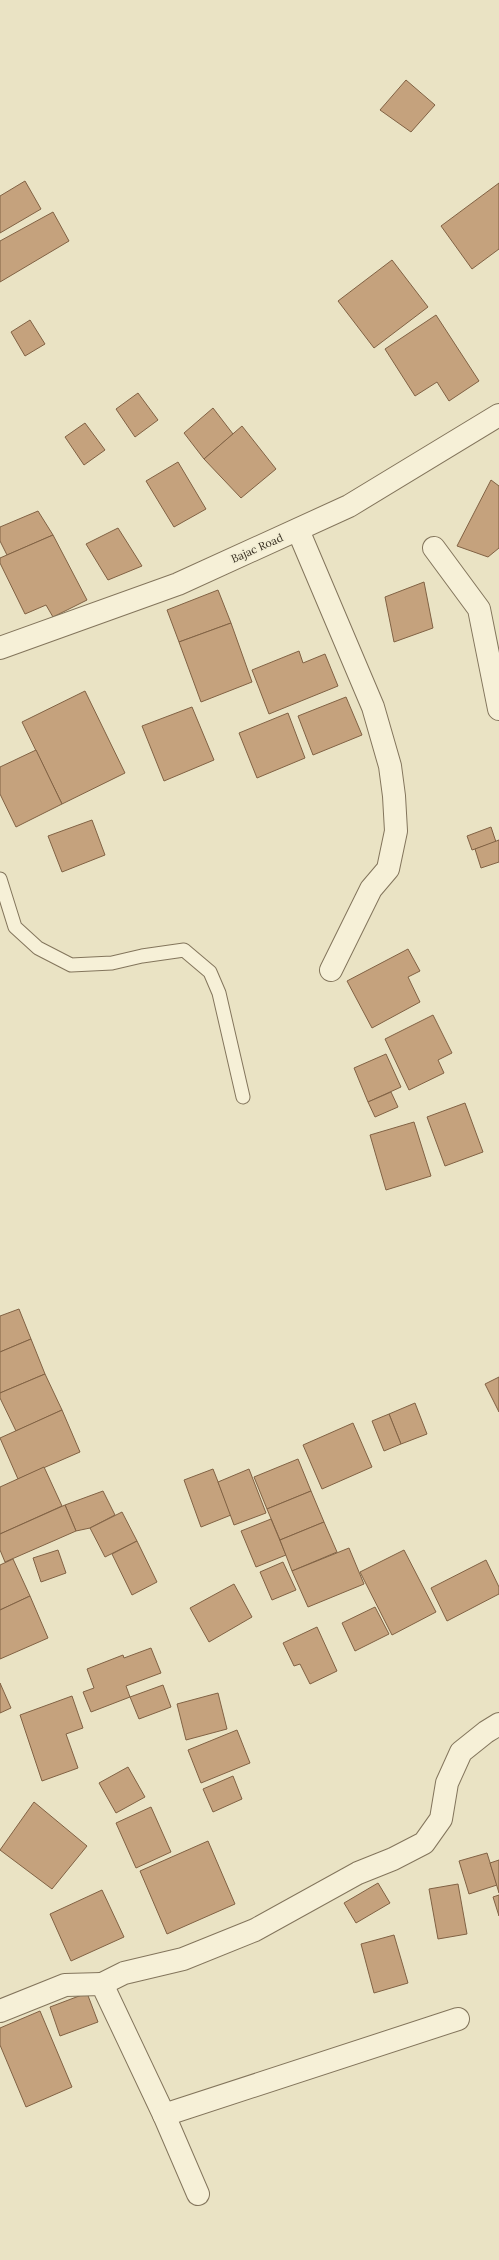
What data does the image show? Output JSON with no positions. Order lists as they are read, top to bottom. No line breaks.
{"streets":{"street":["Bajac Road"]}}
